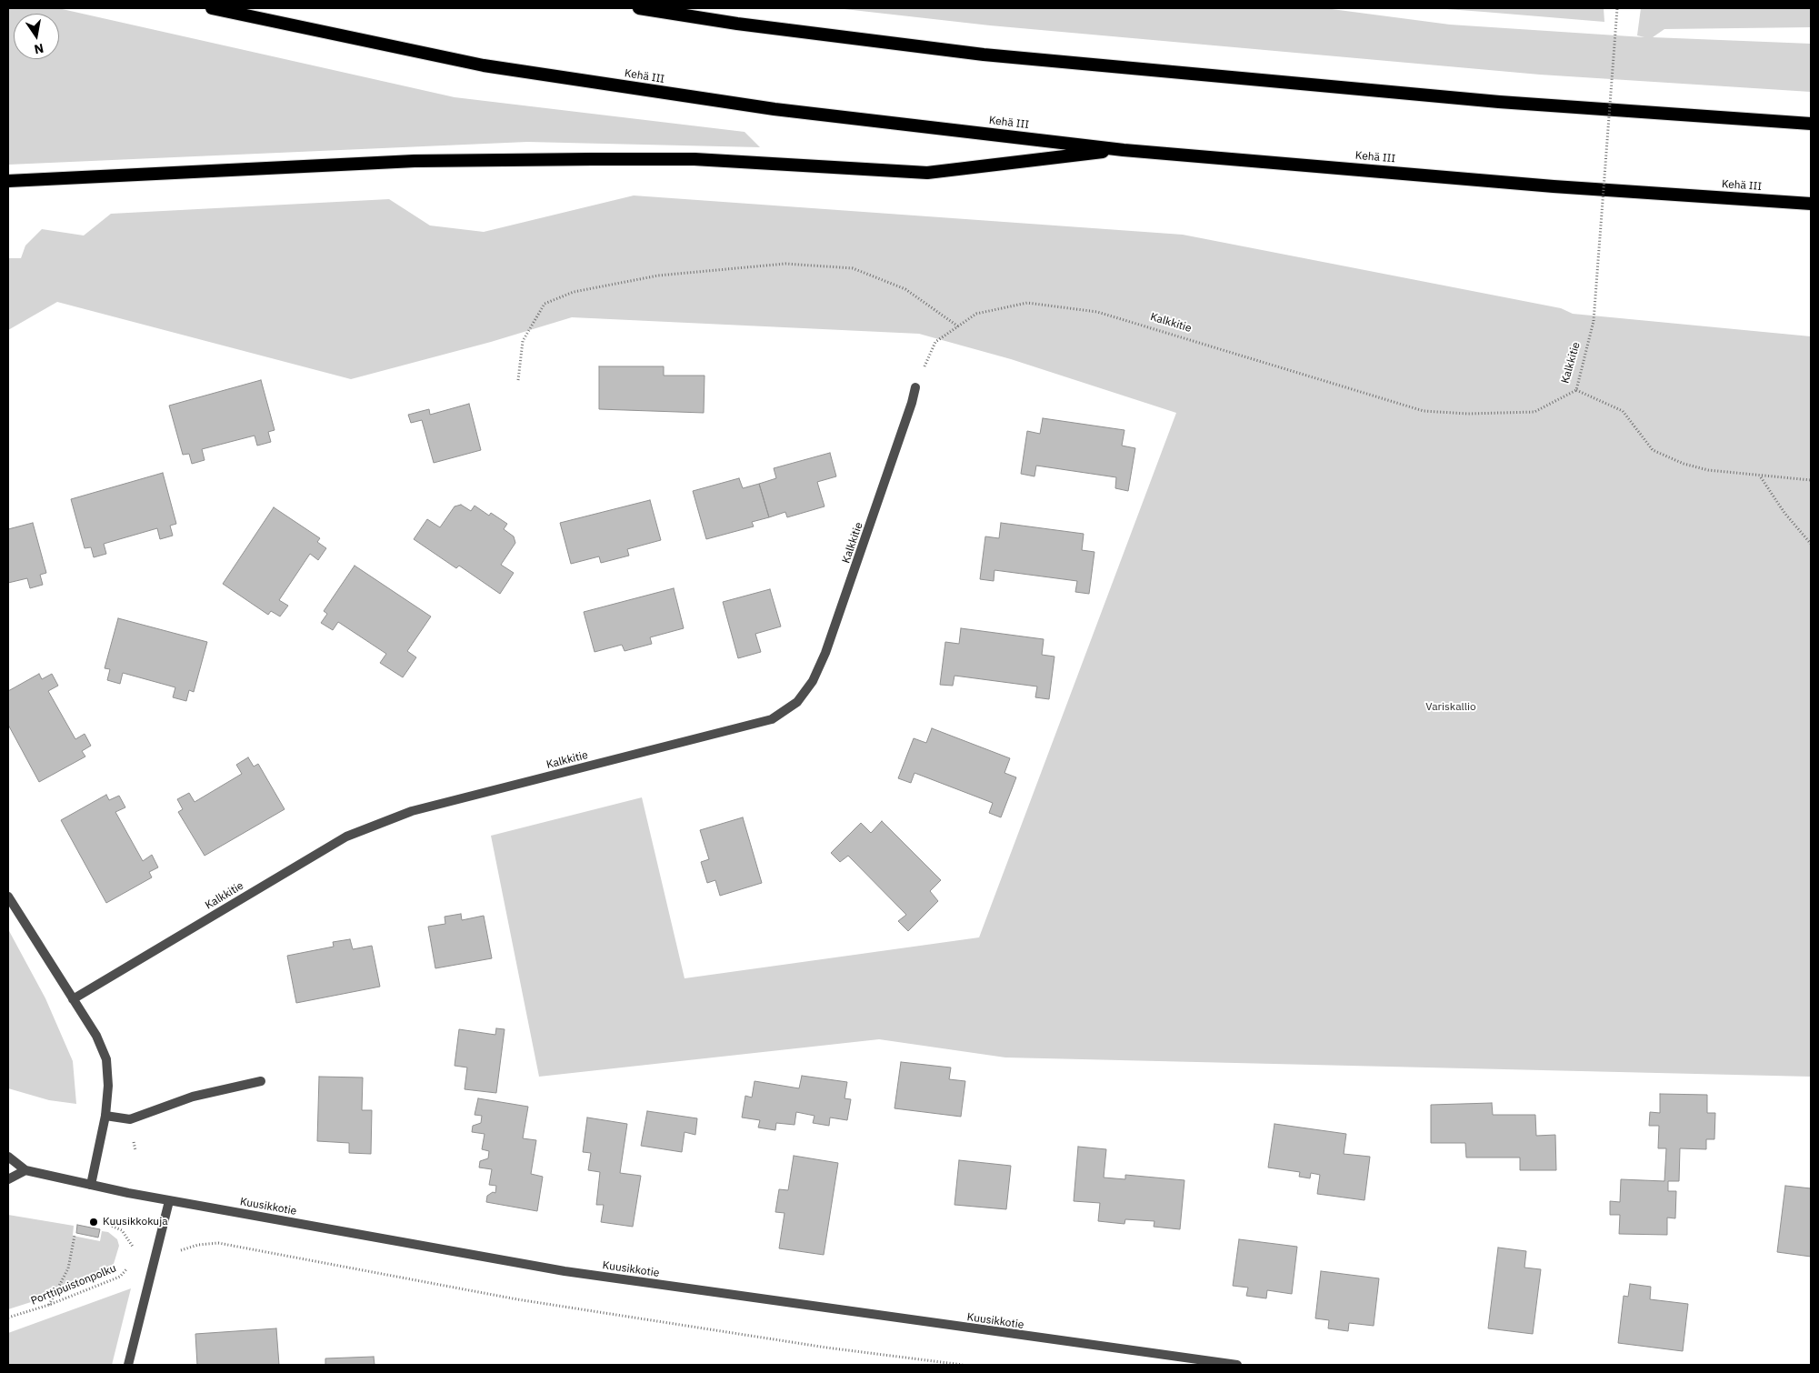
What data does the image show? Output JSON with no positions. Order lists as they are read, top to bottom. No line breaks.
{"streets":{"highway":["Kehä III"],"street":["Kalkkitie","Kuusikkotie"],"path":["Porttipuistonpolku"]},"parks":["Variskallio"],"places":["Kuusikkokuja"],"north":"bottom"}
